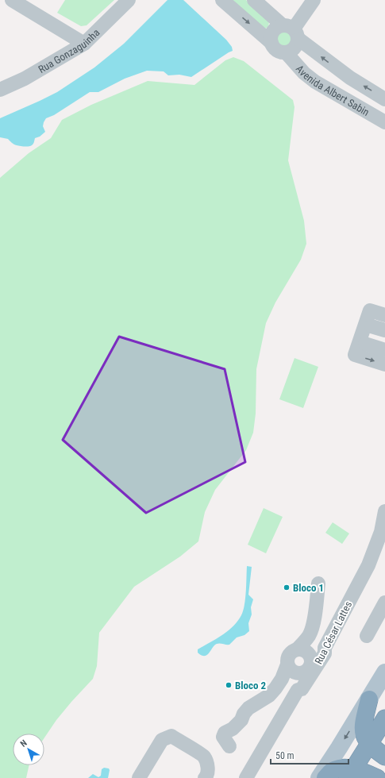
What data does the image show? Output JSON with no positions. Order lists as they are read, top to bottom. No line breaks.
{"streets":{"street":["Rua Gonzaguinha","Avenida Albert Sabin","Rua César Lattes"]},"places":["Bloco 1","Bloco 2"],"scale_bar":"50 m","north":"top left"}
